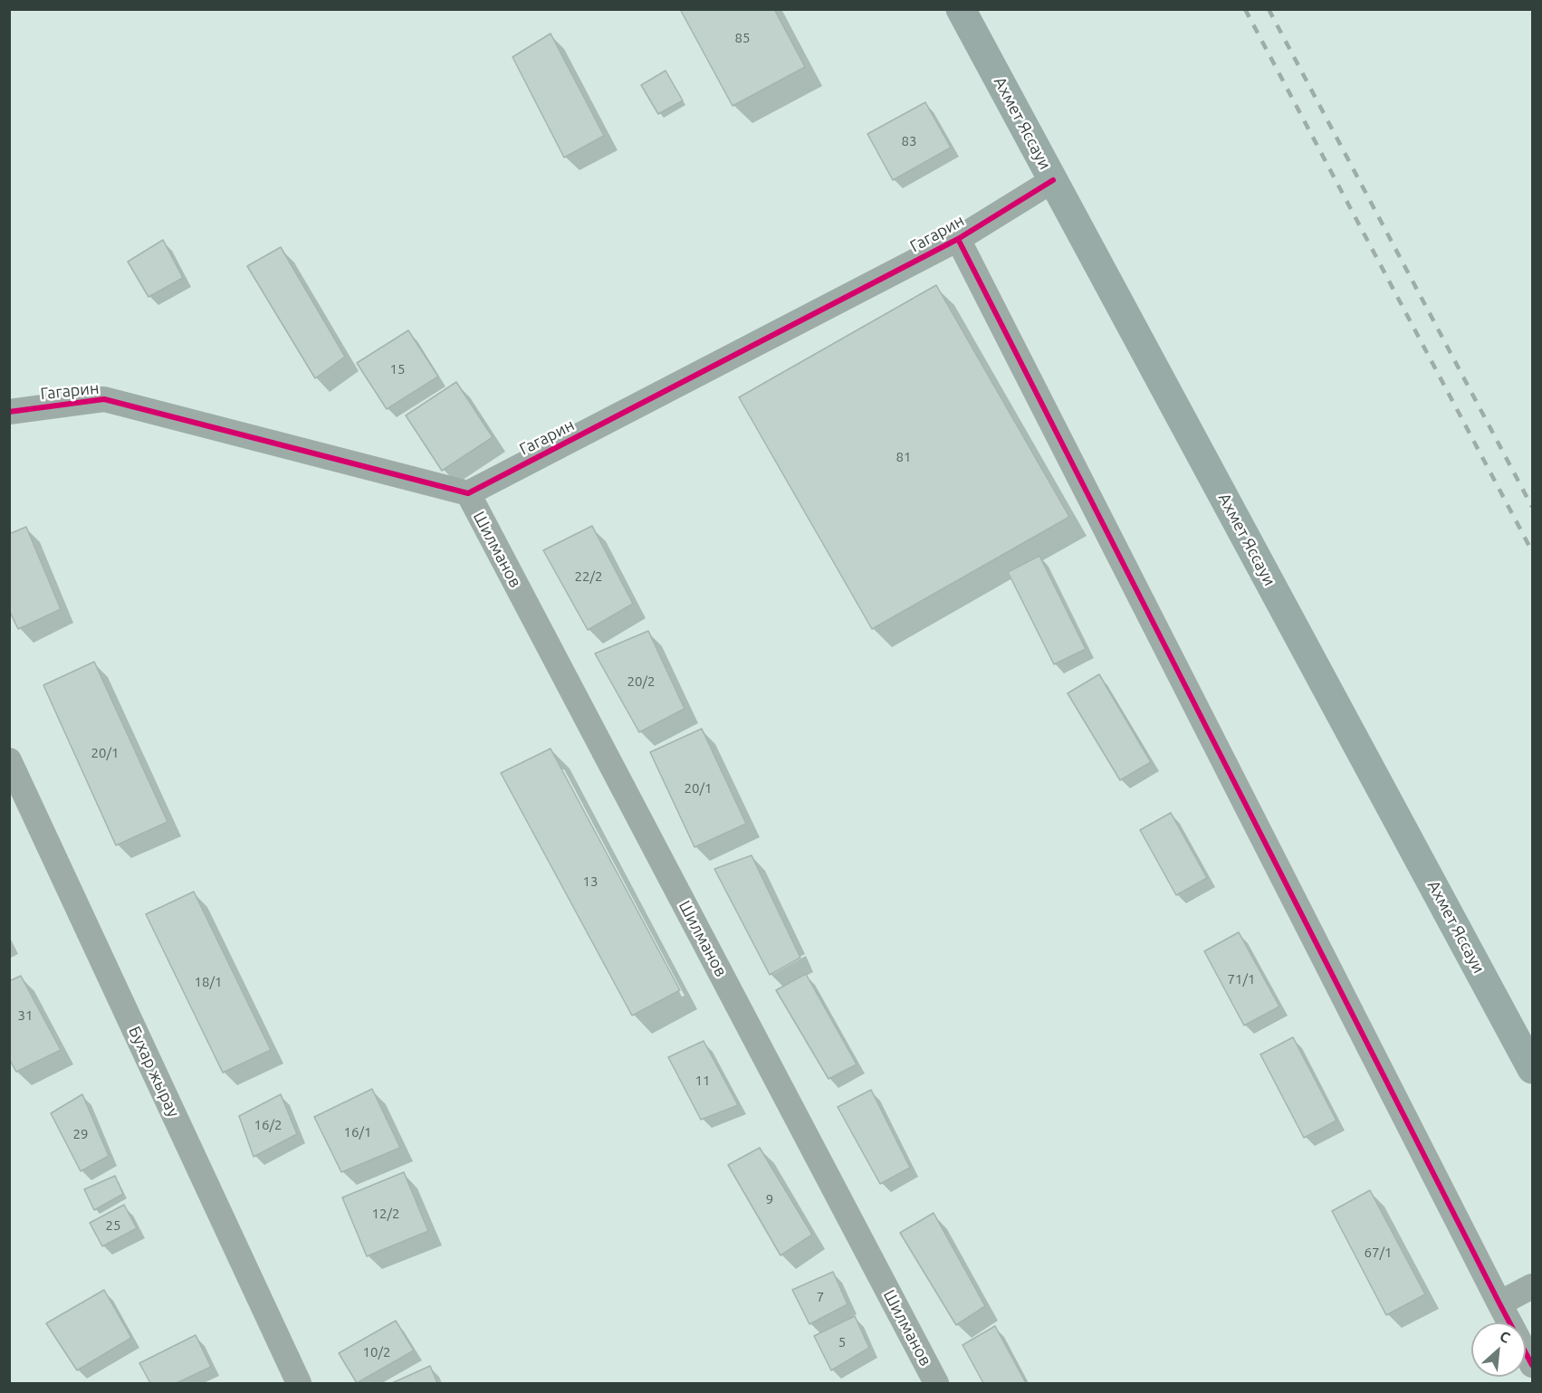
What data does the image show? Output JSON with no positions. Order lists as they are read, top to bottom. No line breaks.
{"streets":{"main road":["Ахмет Яссауи"],"street":["Гагарин","Шилманов","Бухар жырау"]},"crossings":[["Ахмет Яссауи","Гагарин"],["Гагарин","Шилманов"]],"house_numbers":["85","83","15","81","22/2","20/2","20/1","20/1","13","71/1","18/1","31","11","16/2","16/1","29","9","12/2","25","67/1","7","5","10/2"],"north":"top right"}
